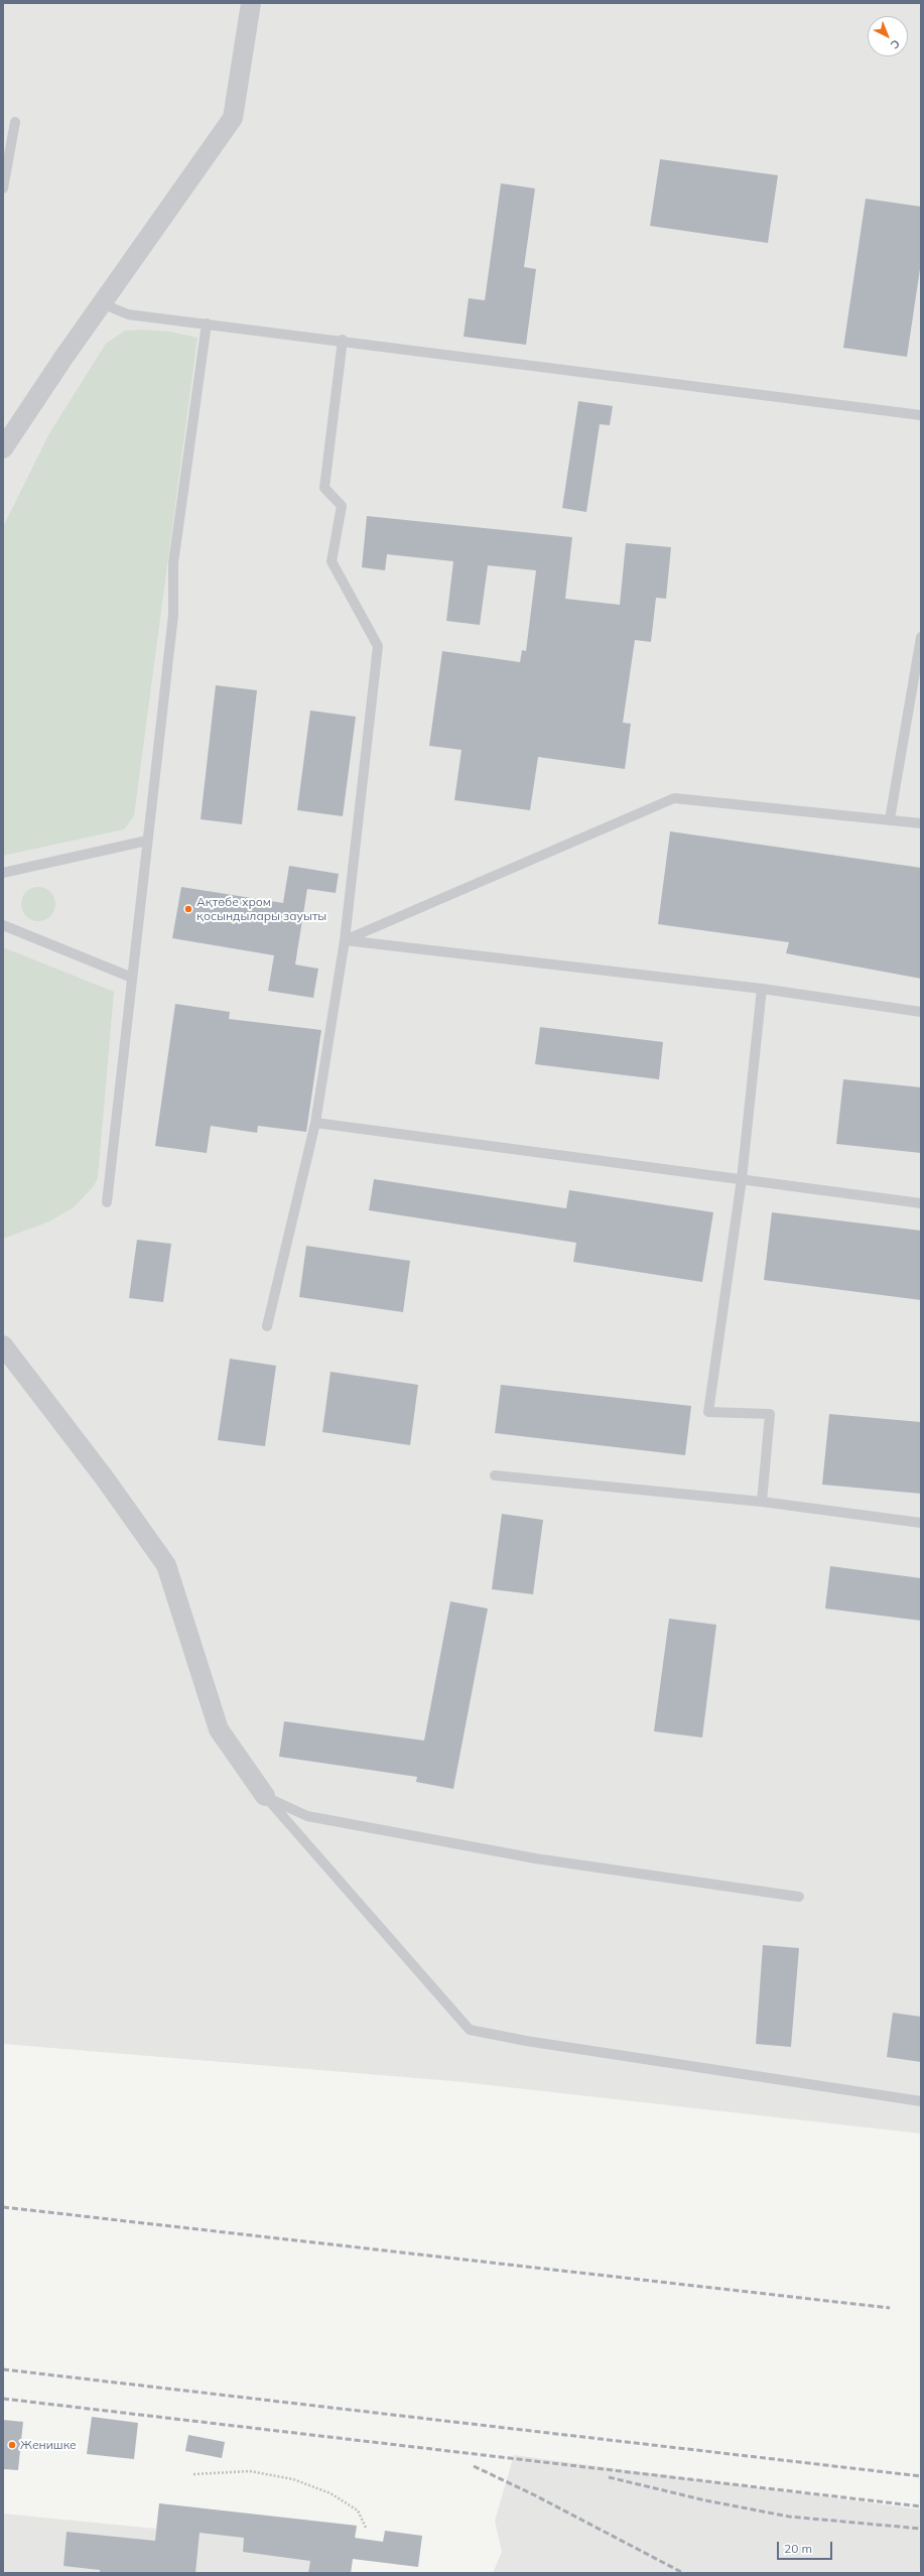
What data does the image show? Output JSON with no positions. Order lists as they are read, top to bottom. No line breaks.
{"places":["Ақтөбе хром қосындылары зауыты","Женишке"],"scale_bar":"20 m","north":"bottom right"}
